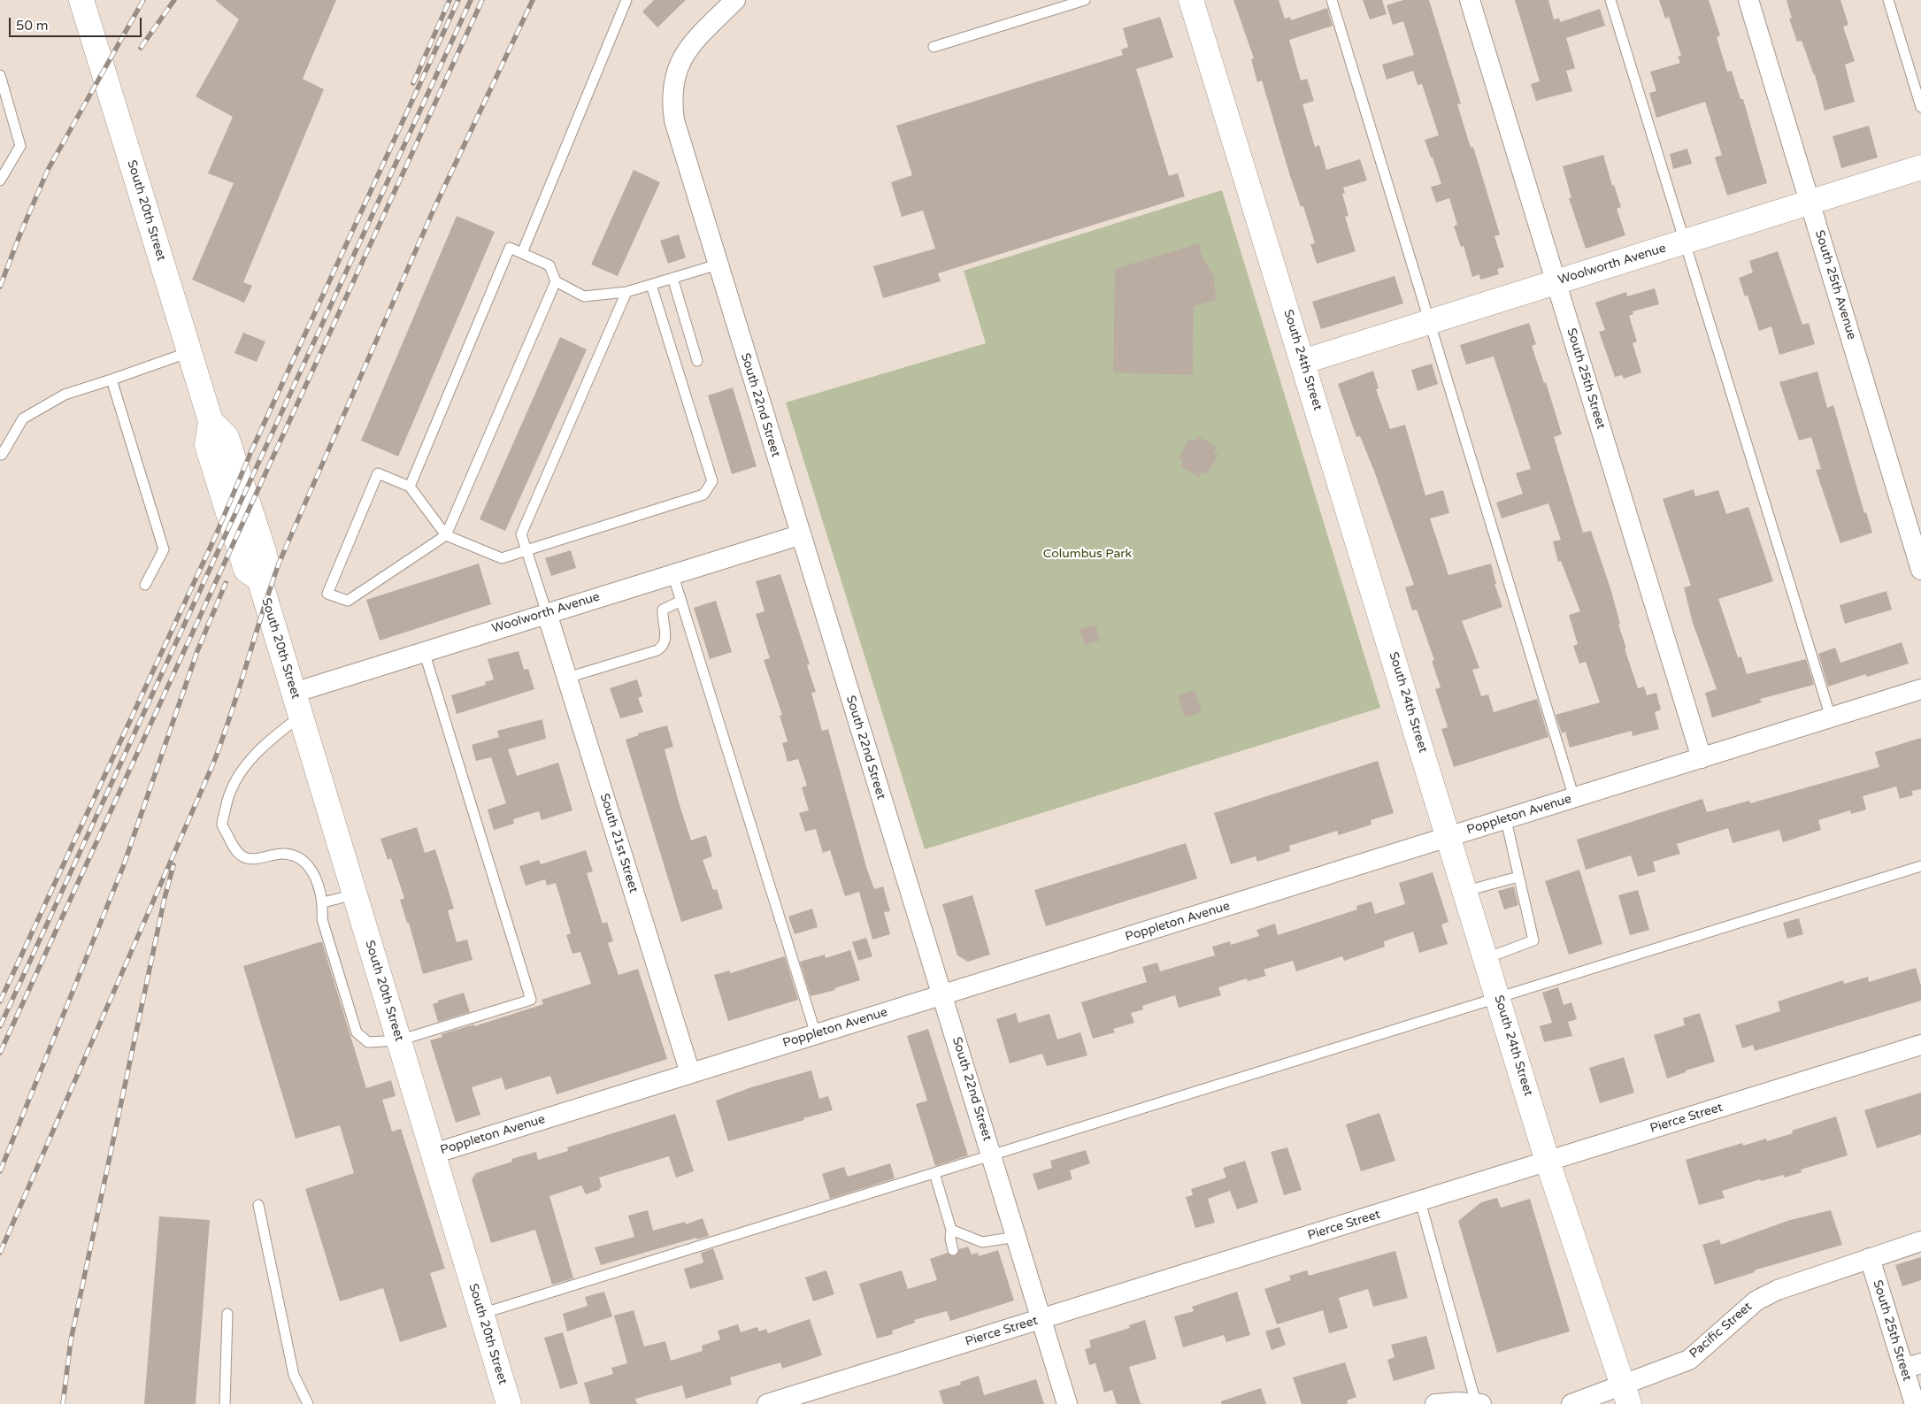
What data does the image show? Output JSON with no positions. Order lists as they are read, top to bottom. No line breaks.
{"streets":{"street":["South 20th Street","Woolworth Avenue","South 25th Avenue","South 24th Street","South 25th Street","South 22nd Street","Poppleton Avenue","South 21st Street","Pierce Street","Pacific Street"]},"crossings":[["South 20th Street","Woolworth Avenue"],["South 20th Street","Poppleton Avenue"],["Woolworth Avenue","South 25th Avenue"],["Woolworth Avenue","South 24th Street"],["Woolworth Avenue","South 25th Street"],["Woolworth Avenue","South 22nd Street"],["Woolworth Avenue","South 21st Street"],["South 24th Street","Poppleton Avenue"],["South 24th Street","Pierce Street"],["South 24th Street","Pacific Street"],["South 25th Street","Poppleton Avenue"],["South 25th Street","Pacific Street"],["South 22nd Street","Poppleton Avenue"],["South 22nd Street","Pierce Street"],["Poppleton Avenue","South 21st Street"]],"parks":["Columbus Park"],"scale_bar":"50 m"}
